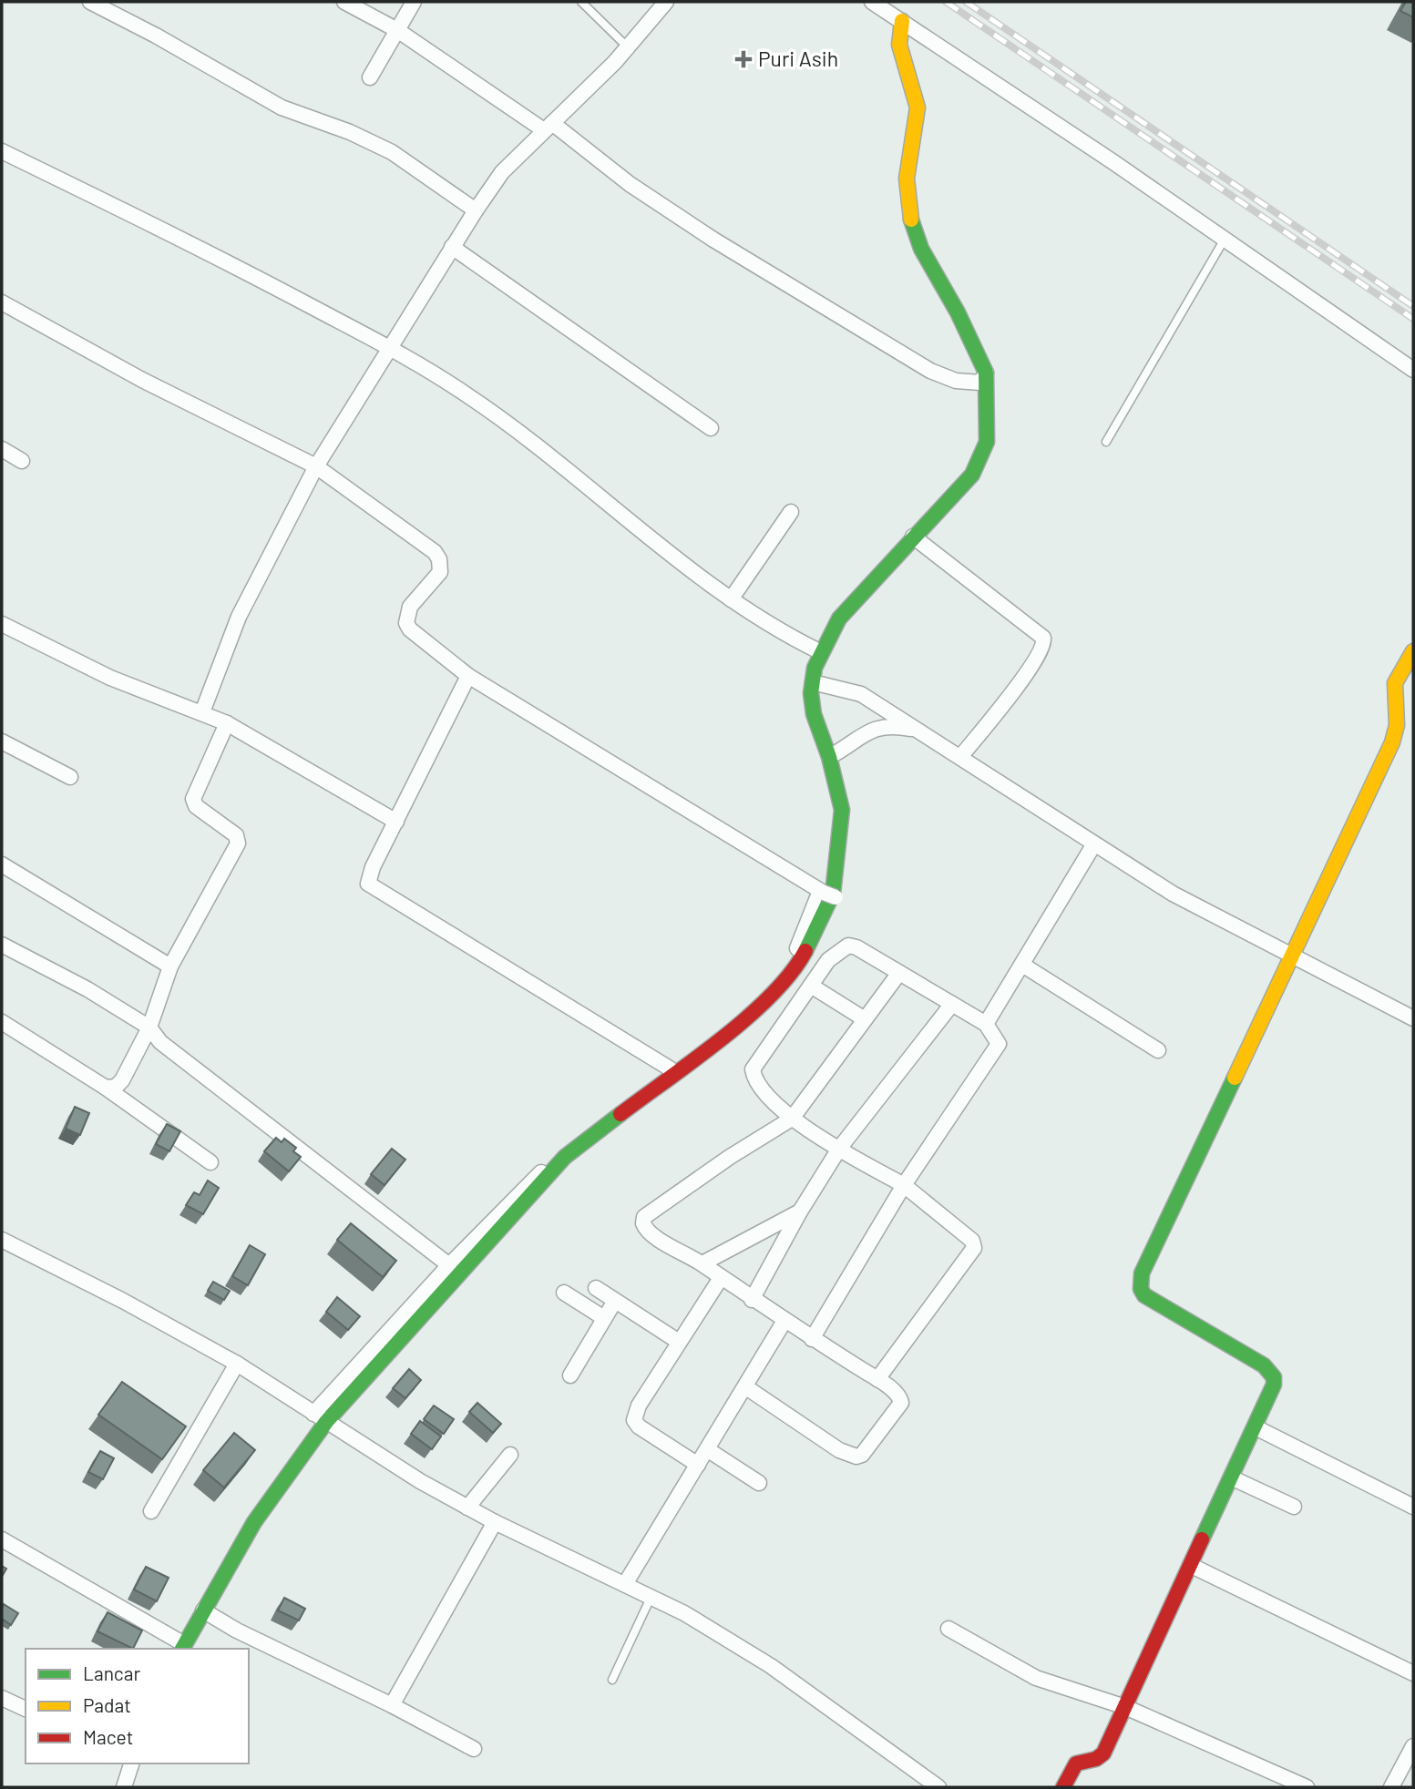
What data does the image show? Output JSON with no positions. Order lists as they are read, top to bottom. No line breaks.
{"places":{"health":["Puri Asih"]},"legend":["Lancar","Padat","Macet"]}
